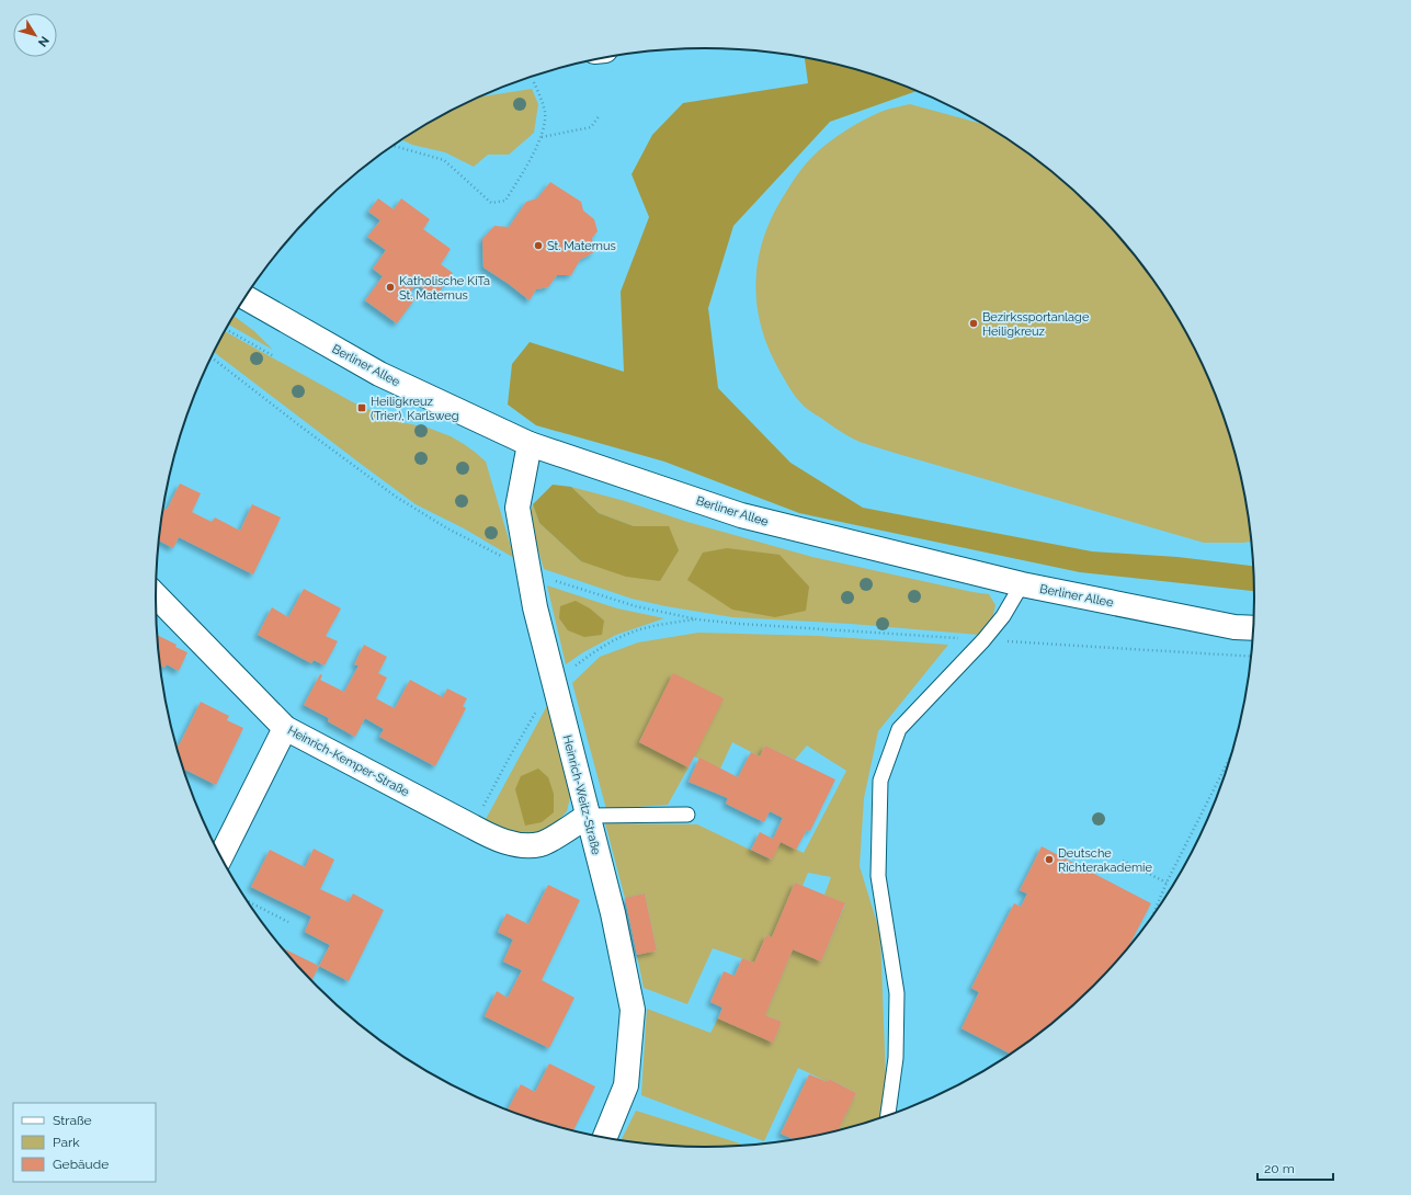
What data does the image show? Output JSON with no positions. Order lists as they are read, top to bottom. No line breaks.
{"streets":{"street":["Berliner Allee","Heinrich-Kemper-Straße","Heinrich-Weitz-Straße"]},"crossings":[["Berliner Allee","Heinrich-Weitz-Straße"],["Heinrich-Kemper-Straße","Heinrich-Weitz-Straße"]],"places":{"other":["St. Maternus","Katholische KiTa St. Maternus","Bezirkssportanlage Heiligkreuz","Deutsche Richterakademie"],"transit":["Heiligkreuz (Trier), Karlsweg"]},"legend":["Straße","Park","Gebäude"],"scale_bar":"20 m","north":"bottom right"}
